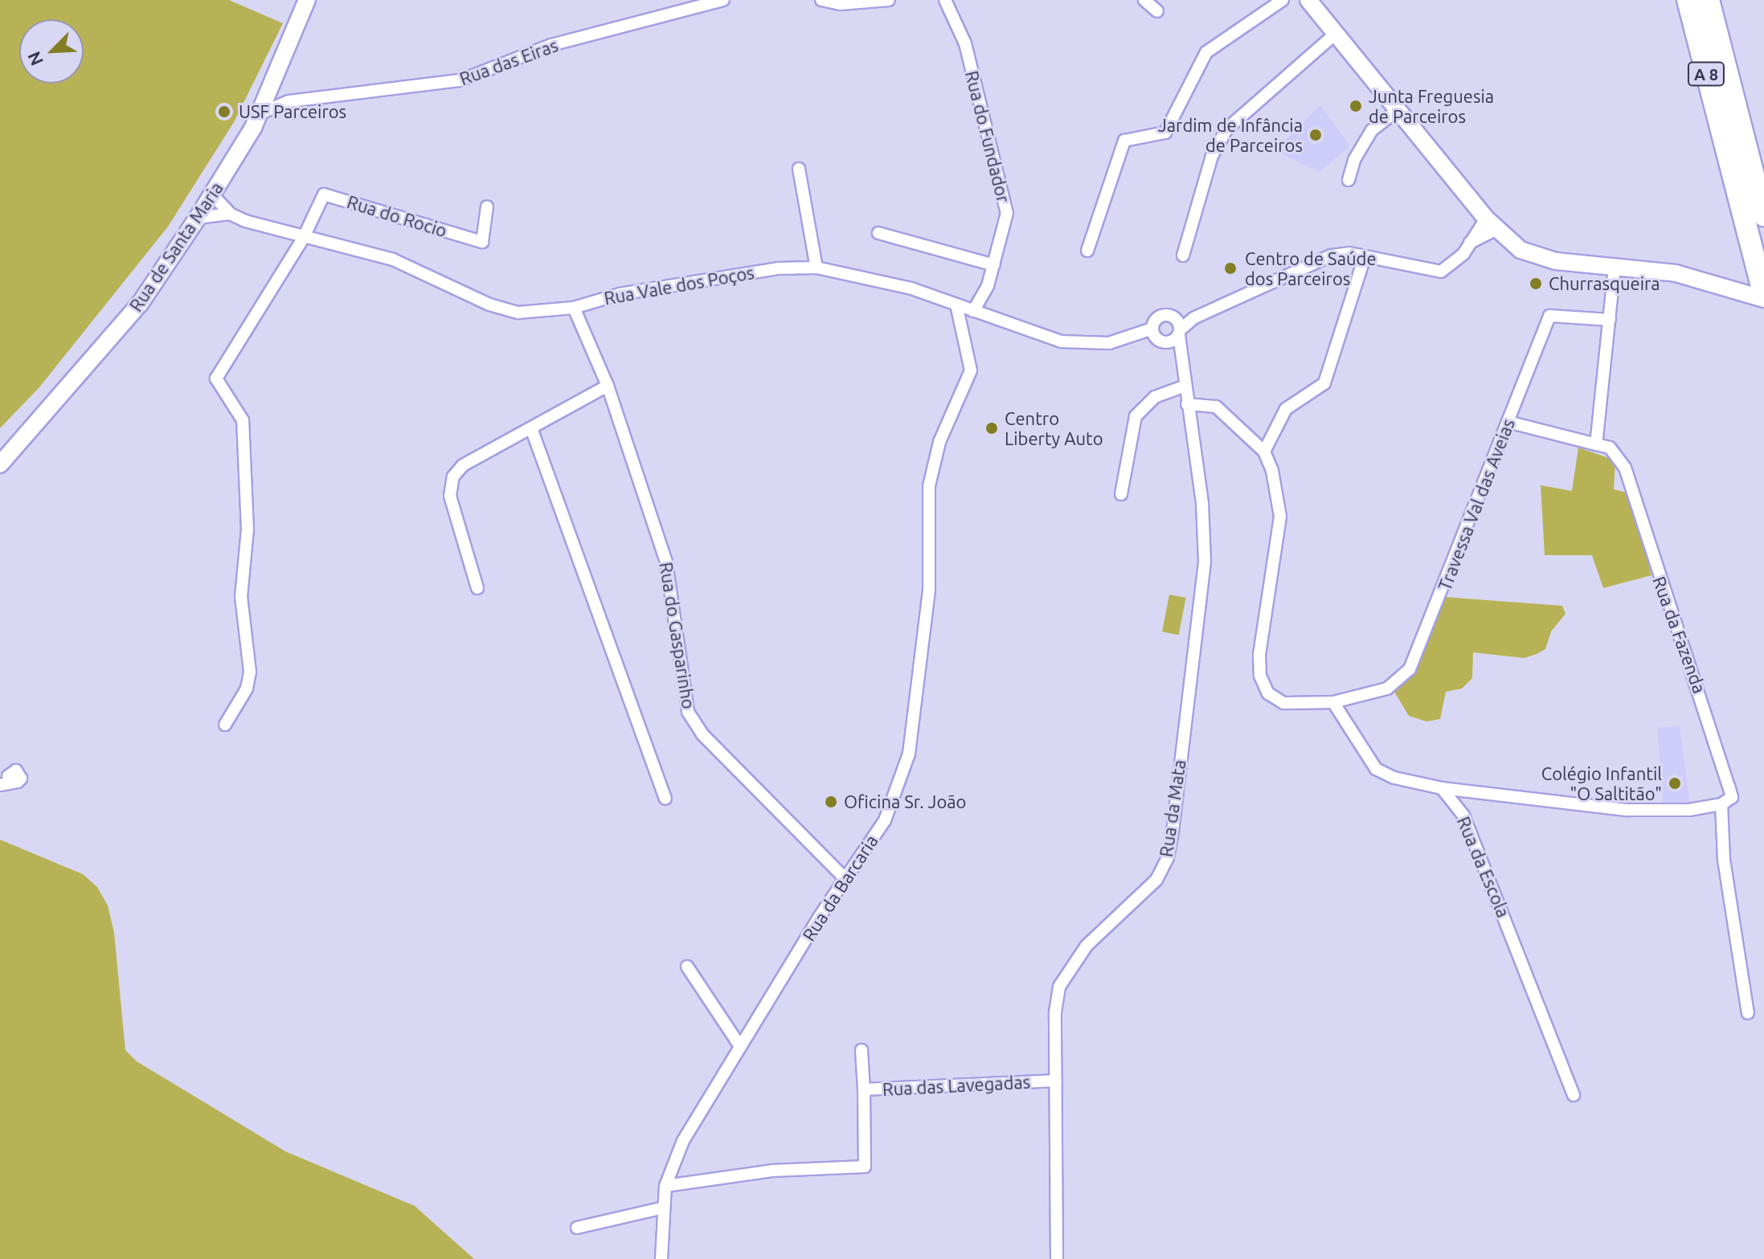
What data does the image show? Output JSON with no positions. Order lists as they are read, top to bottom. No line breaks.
{"streets":{"highway":["A 8"],"main road":["Rua de Santa Maria"],"street":["Rua das Eiras","Rua do Fundador","Rua do Rocio","Rua Vale dos Poços","Travessa Val das Aveias","Rua da Fazenda","Rua do Gasparinho","Rua da Mata","Rua da Escola","Rua da Barcaria","Rua das Lavegadas"]},"crossings":[["Rua das Eiras","Rua de Santa Maria"],["Rua do Fundador","Rua Vale dos Poços"],["Rua do Rocio","Rua Vale dos Poços"],["Rua de Santa Maria","Rua Vale dos Poços"],["Rua Vale dos Poços","Rua do Gasparinho"],["Rua Vale dos Poços","Rua da Barcaria"],["Rua do Gasparinho","Rua da Barcaria"],["Rua da Mata","Rua das Lavegadas"],["Rua da Barcaria","Rua das Lavegadas"]],"places":["Junta Freguesia de Parceiros","USF Parceiros","Jardim de Infância de Parceiros","Centro de Saúde dos Parceiros","Churrasqueira","Centro Liberty Auto","Colégio Infantil \"O Saltitão\"","Oficina Sr. João"],"north":"bottom left"}
